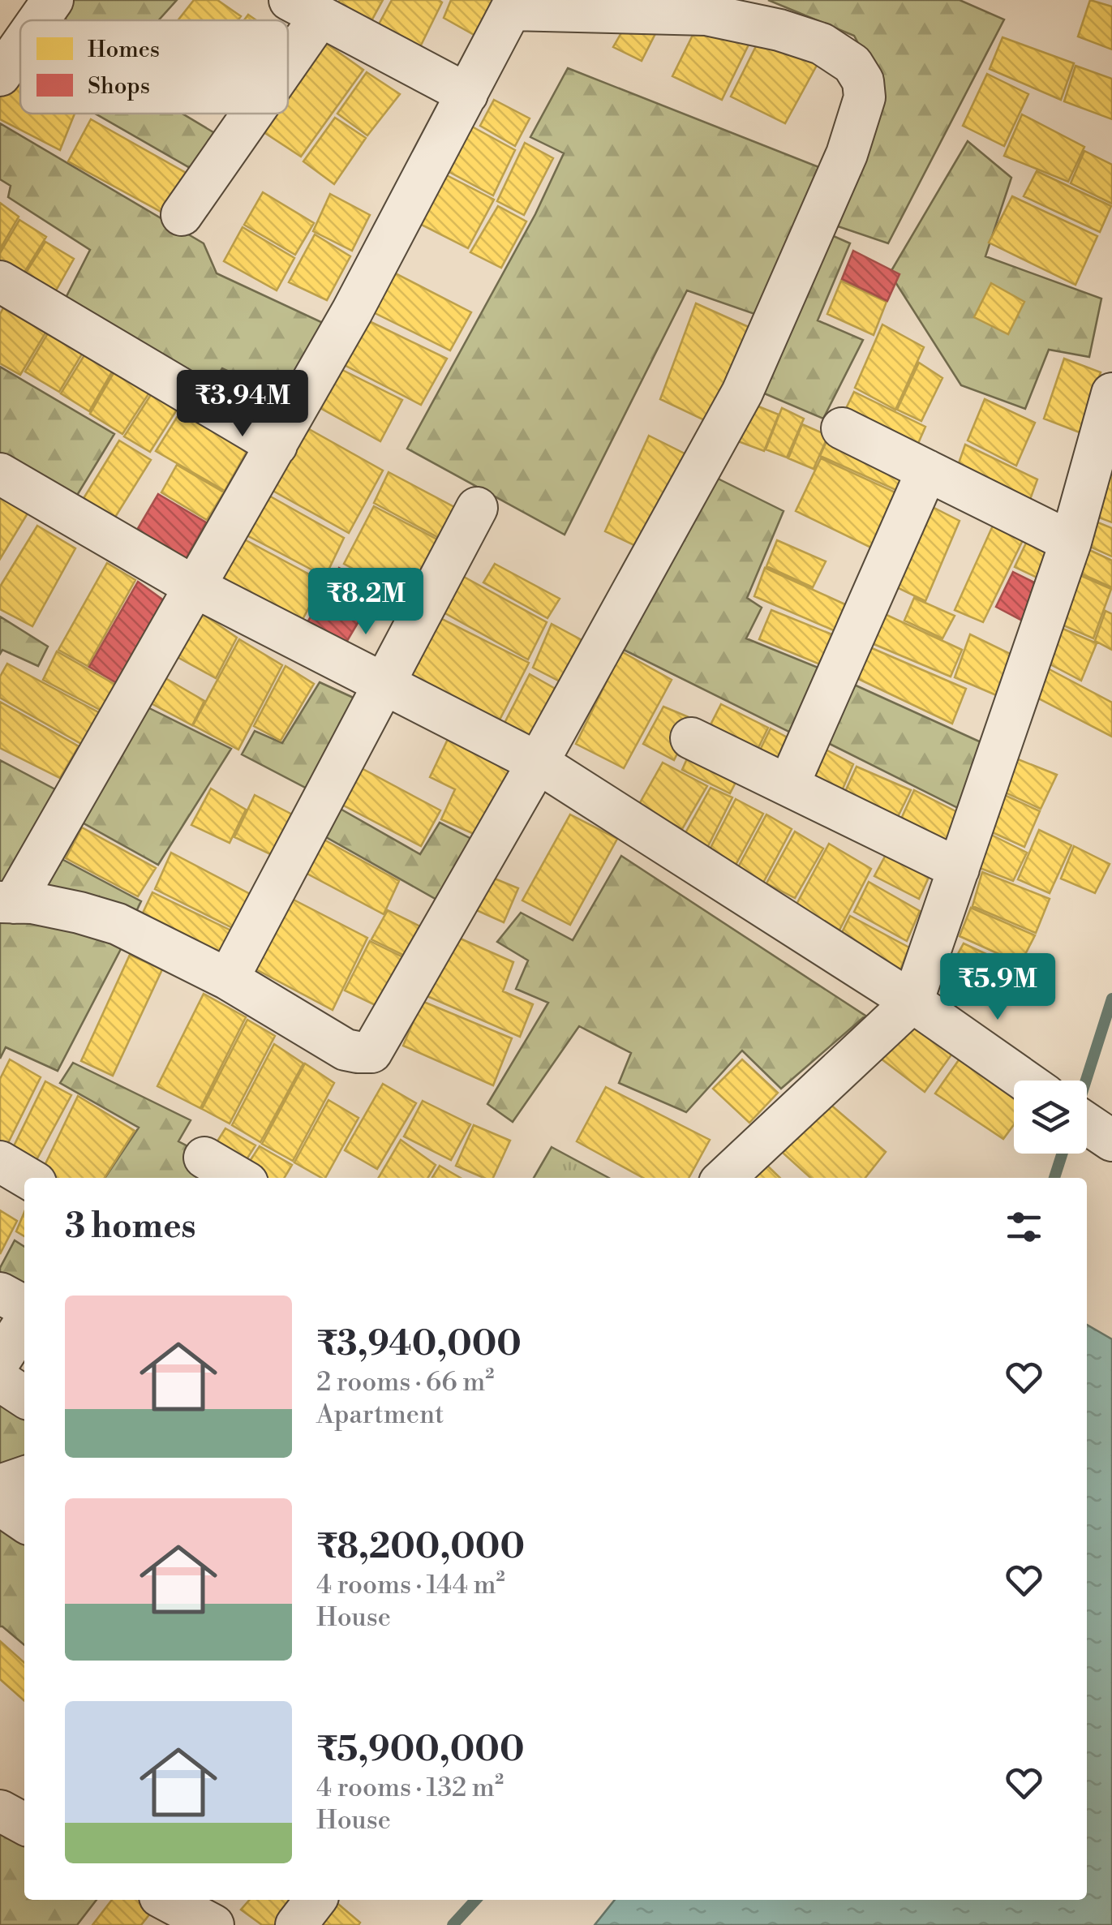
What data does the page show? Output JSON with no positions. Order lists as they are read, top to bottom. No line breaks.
{"legend":["Homes","Shops"],"page":{"price":["₹3.94M","₹8.2M","₹5.9M"],"heading":"3 homes","list":[{"name":"₹3,940,000","note":"2 rooms · 66 m² · Apartment"},{"name":"₹8,200,000","note":"4 rooms · 144 m² · House"},{"name":"₹5,900,000","note":"4 rooms · 132 m² · House"}]}}
